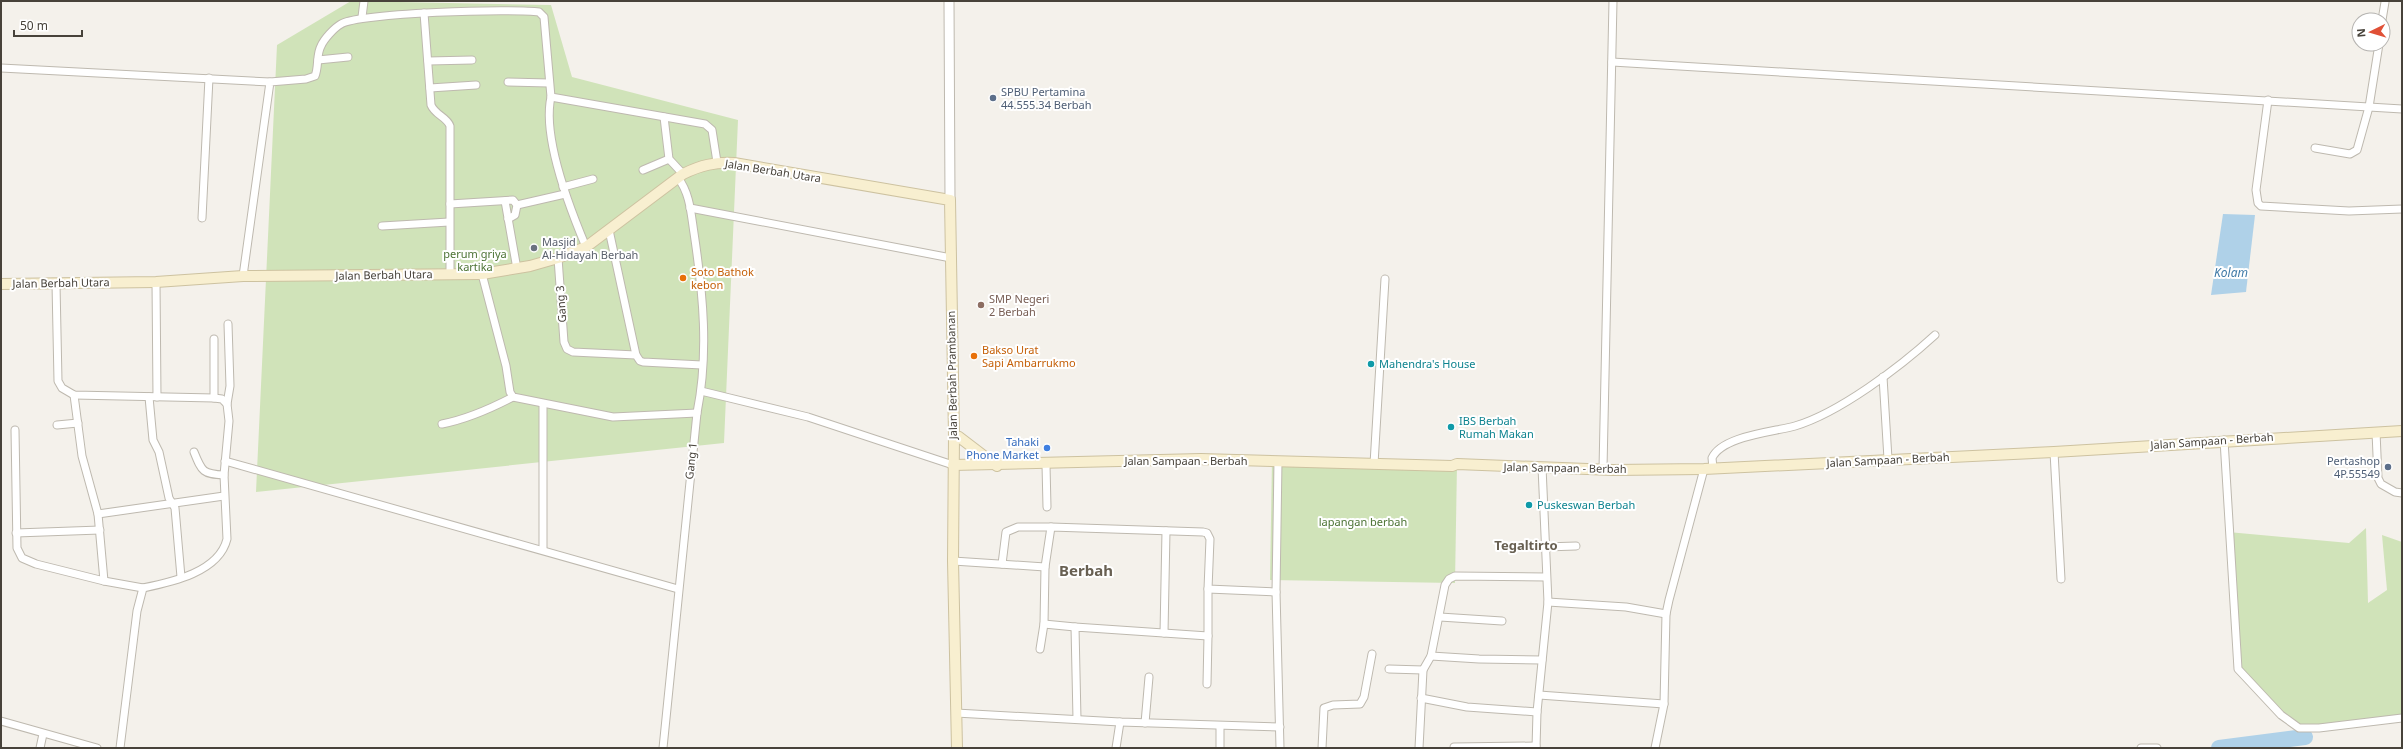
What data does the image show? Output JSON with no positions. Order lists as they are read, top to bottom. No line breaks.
{"streets":{"main road":["Jalan Berbah Utara","Jalan Berbah Prambanan","Jalan Sampaan - Berbah"],"street":["Gang 3","Gang 1"]},"crossings":[["Jalan Berbah Utara","Gang 3"],["Jalan Berbah Utara","Jalan Berbah Prambanan"],["Jalan Berbah Utara","Gang 1"],["Jalan Berbah Prambanan","Jalan Sampaan - Berbah"]],"districts":["Tegaltirto","Berbah"],"water":["Kolam"],"parks":["perum griya kartika","lapangan berbah"],"places":["SPBU Pertamina 44.555.34 Berbah","Masjid Al-Hidayah Berbah","Soto Bathok kebon","SMP Negeri 2 Berbah","Bakso Urat Sapi Ambarrukmo","Mahendra's House","IBS Berbah Rumah Makan","Tahaki Phone Market","Pertashop 4P.55549","Puskeswan Berbah"],"scale_bar":"50 m","north":"left"}
